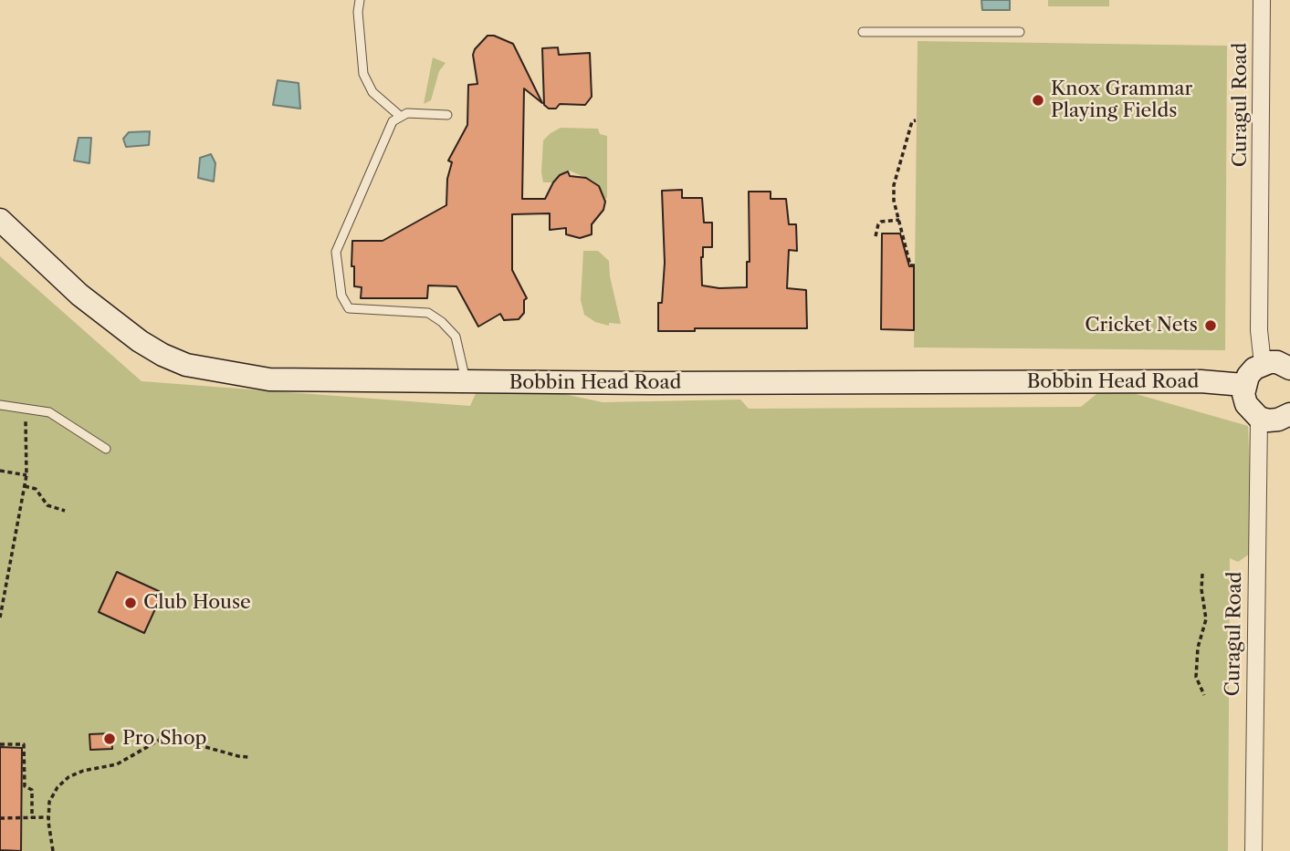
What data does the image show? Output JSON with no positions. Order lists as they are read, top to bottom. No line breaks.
{"streets":{"main road":["Bobbin Head Road"],"street":["Curagul Road"]},"places":["Knox Grammar Playing Fields","Cricket Nets","Club House","Pro Shop"]}
